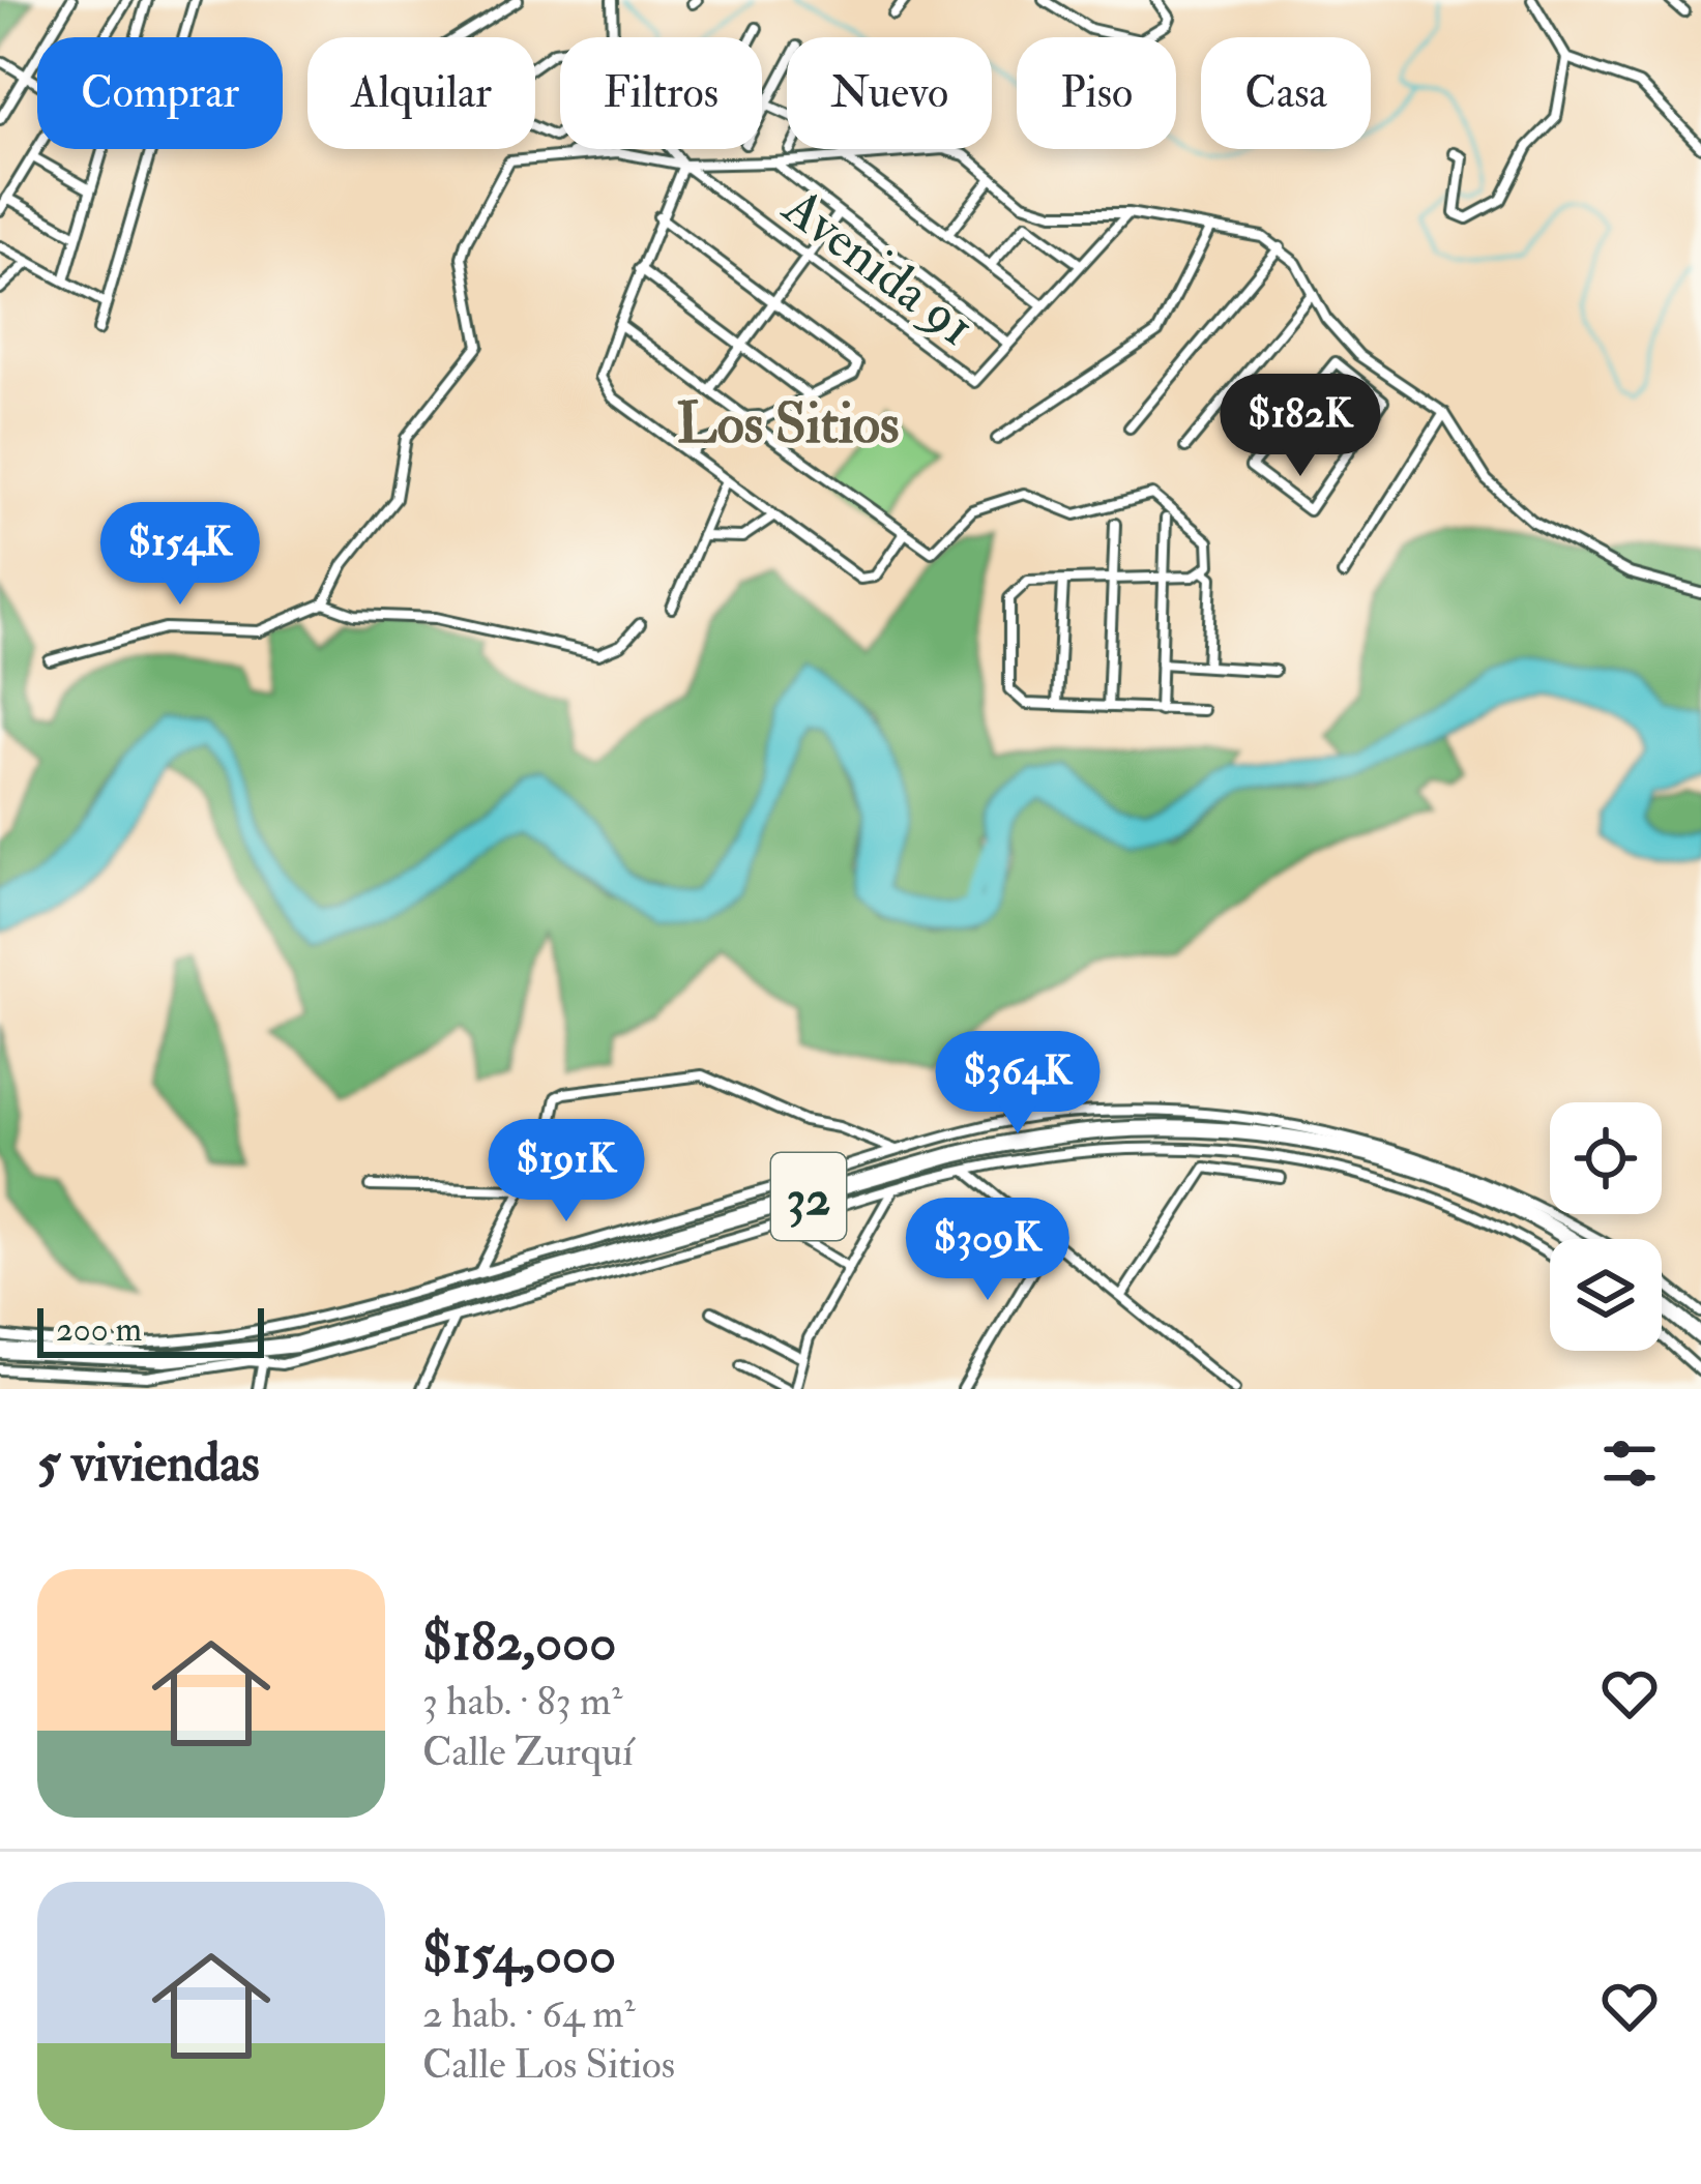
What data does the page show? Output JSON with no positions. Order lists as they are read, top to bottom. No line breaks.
{"streets":{"highway":["32"],"street":["Avenida 91"]},"districts":["Los Sitios"],"scale_bar":"200 m","page":{"chip":["Comprar","Alquilar","Filtros","Nuevo","Piso","Casa"],"price":["$182K","$154K","$364K","$191K","$309K"],"scale":"200 m","heading":"5 viviendas","list":[{"name":"$182,000","note":"3 hab. · 83 m² · Calle Zurquí"},{"name":"$154,000","note":"2 hab. · 64 m² · Calle Los Sitios"}]}}
